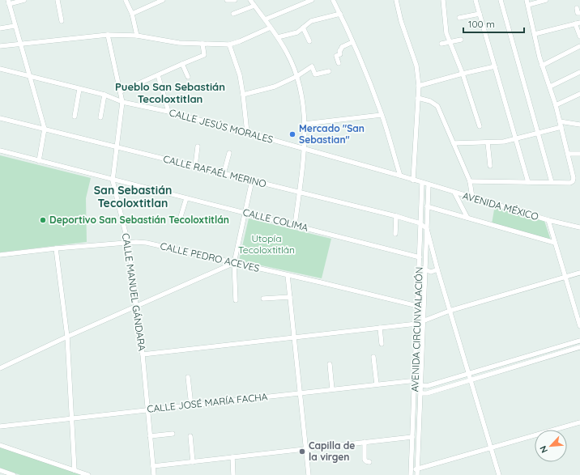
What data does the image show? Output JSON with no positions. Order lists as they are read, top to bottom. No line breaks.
{"streets":{"street":["CALLE JESÚS MORALES","CALLE RAFAÉL MERINO","AVENIDA MÉXICO","CALLE COLIMA","CALLE PEDRO ACEVES","CALLE MANUEL GÁNDARA","AVENIDA CIRCUNVALACIÓN","CALLE JOSÉ MARÍA FACHA"]},"crossings":[["CALLE JESÚS MORALES","AVENIDA MÉXICO"],["CALLE JESÚS MORALES","CALLE MANUEL GÁNDARA"],["CALLE JESÚS MORALES","AVENIDA CIRCUNVALACIÓN"],["CALLE RAFAÉL MERINO","CALLE MANUEL GÁNDARA"],["CALLE RAFAÉL MERINO","AVENIDA CIRCUNVALACIÓN"],["AVENIDA MÉXICO","AVENIDA CIRCUNVALACIÓN"],["CALLE COLIMA","CALLE MANUEL GÁNDARA"],["CALLE COLIMA","AVENIDA CIRCUNVALACIÓN"],["CALLE PEDRO ACEVES","CALLE MANUEL GÁNDARA"],["CALLE PEDRO ACEVES","AVENIDA CIRCUNVALACIÓN"],["CALLE MANUEL GÁNDARA","CALLE JOSÉ MARÍA FACHA"],["AVENIDA CIRCUNVALACIÓN","CALLE JOSÉ MARÍA FACHA"]],"districts":["Pueblo San Sebastián Tecoloxtitlan","San Sebastián Tecoloxtitlan"],"parks":["Utopía Tecoloxtitlán"],"places":["Mercado \"San Sebastian\"","Deportivo San Sebastián Tecoloxtitlán","Capilla de la virgen"],"scale_bar":"100 m","north":"bottom left"}
